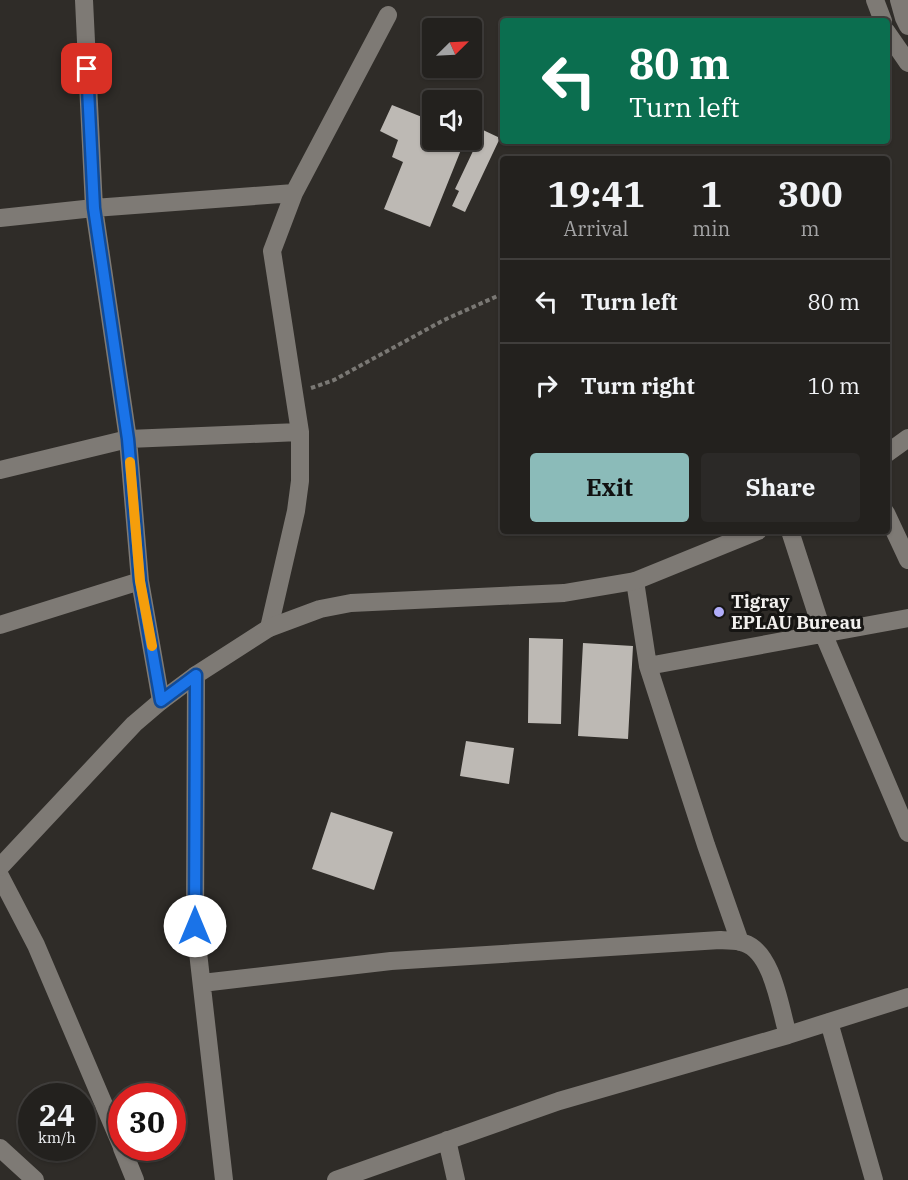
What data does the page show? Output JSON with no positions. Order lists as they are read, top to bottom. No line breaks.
{"places":["Tigray EPLAU Bureau"],"north":"top right","page":{"turn":["80 m","Turn left"],"eta":["19:41","Arrival","1","min","300","m"],"list":[{"name":"Turn left","value":"80 m"},{"name":"Turn right","value":"10 m"}],"buttons":["Exit","Share"],"speed":"24 km/h","limit":"30"}}
